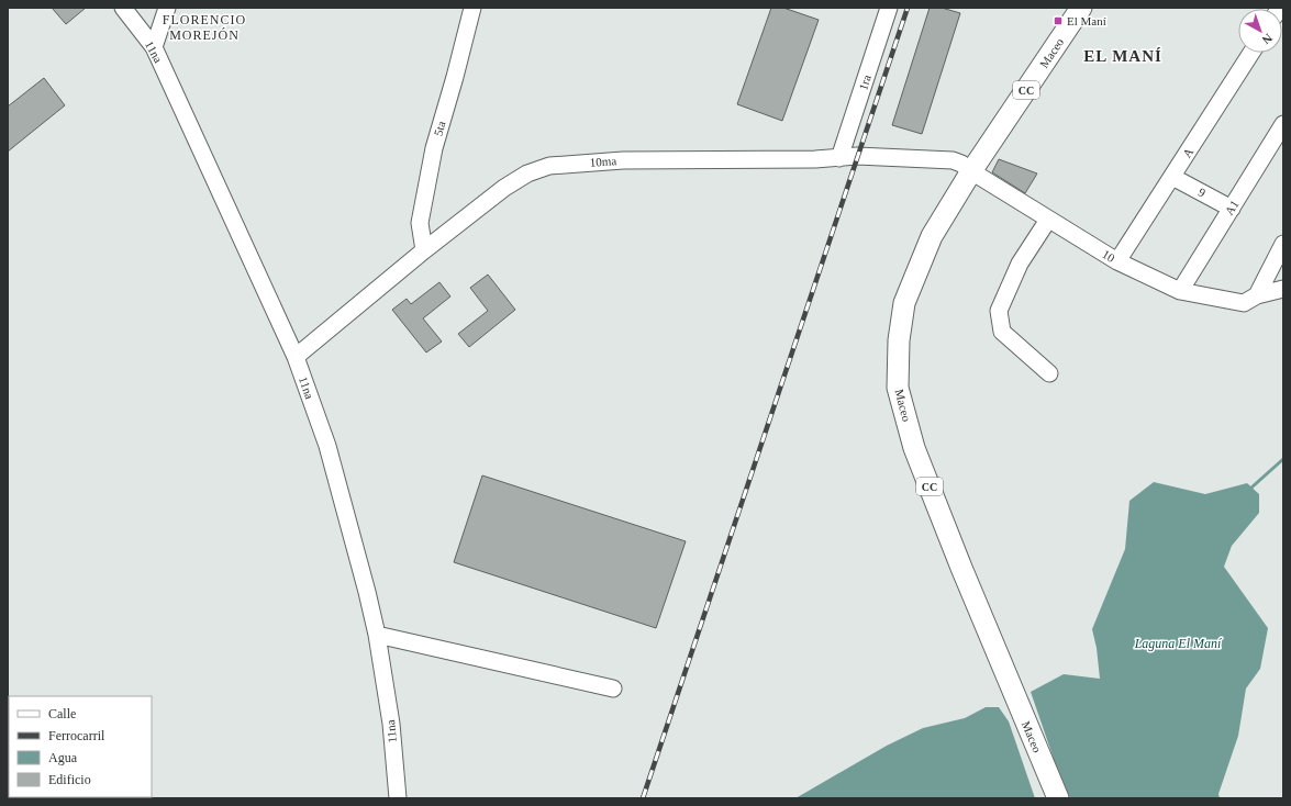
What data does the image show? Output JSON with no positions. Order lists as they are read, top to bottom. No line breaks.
{"streets":{"main road":["Maceo","CC"],"street":["11na","1ra","5ta","A","10ma","9","A1","10"]},"crossings":[["11na","10ma"],["Maceo","10ma"],["Maceo","10"],["1ra","10ma"],["5ta","10ma"],["A","9"],["A","10"],["10ma","10"],["9","A1"],["A1","10"]],"districts":["FLORENCIO MOREJÓN","EL MANÍ"],"water":["Laguna El Maní"],"places":{"transit":["El Maní"]},"legend":["Calle","Ferrocarril","Agua","Edificio"],"north":"bottom right"}
